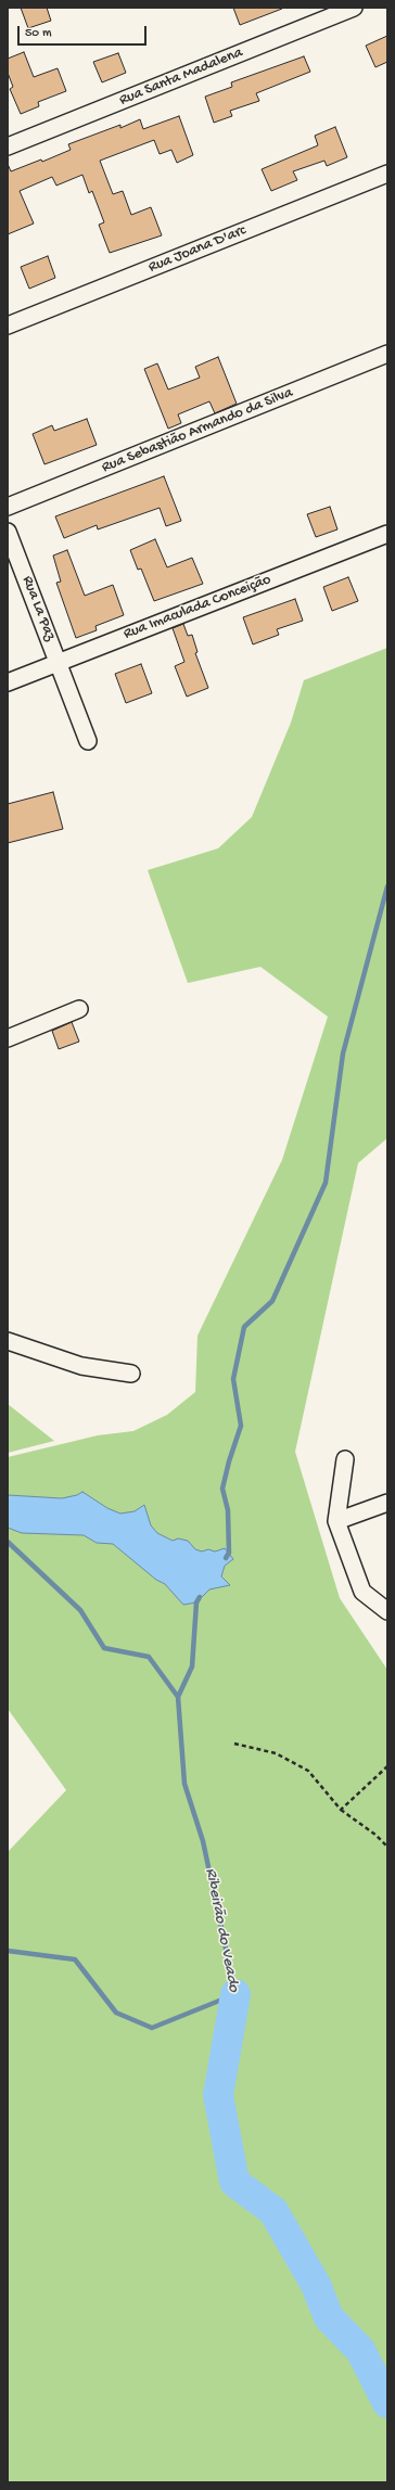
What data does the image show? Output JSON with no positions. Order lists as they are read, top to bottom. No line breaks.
{"streets":{"street":["Rua Santa Madalena","Rua Joana D'arc","Rua Sebastião Armando da Silva","Rua Imaculada Conceição","Rua La Paz"]},"crossings":[["Rua Imaculada Conceição","Rua La Paz"]],"water":["Ribeirão do Veado"],"scale_bar":"50 m"}
